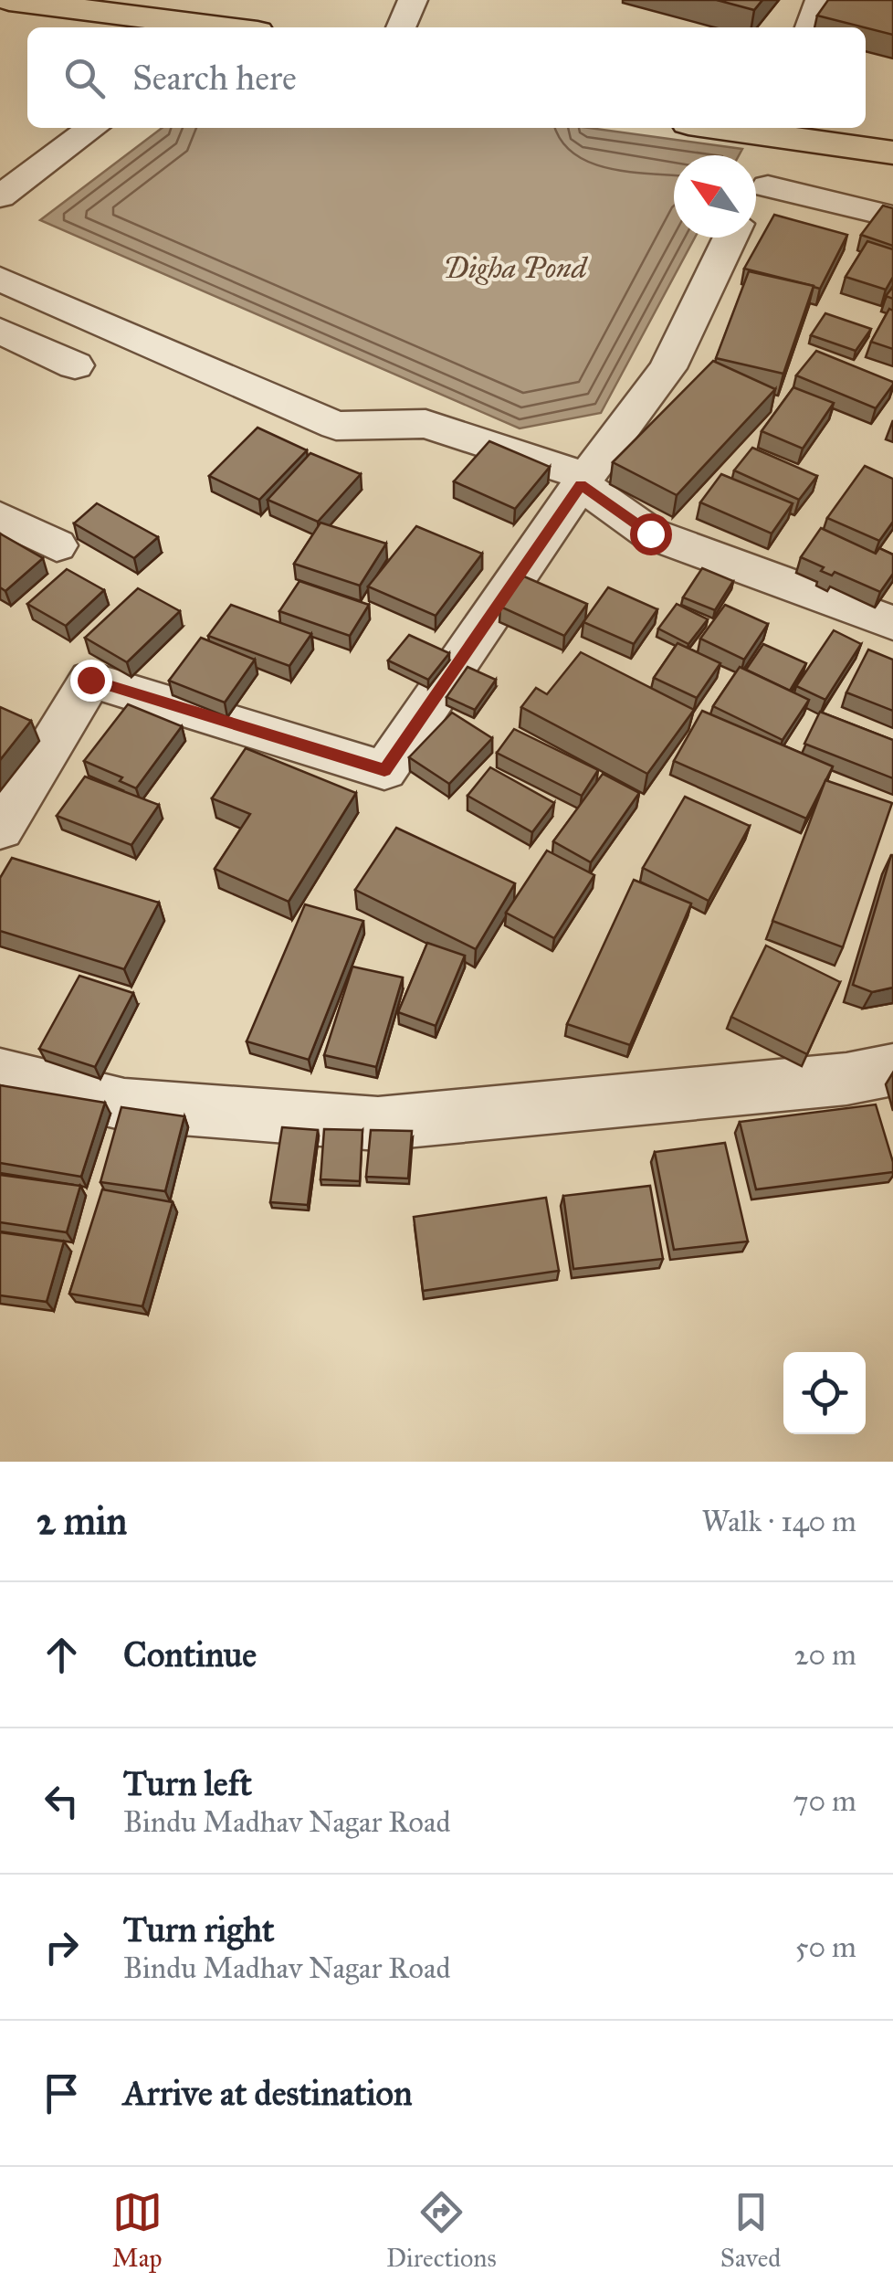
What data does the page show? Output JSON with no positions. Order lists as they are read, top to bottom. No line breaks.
{"water":["Digha Pond"],"north":"top left","page":{"search":"Search here","heading":["2 min","Walk · 140 m"],"list":[["Continue","20 m"],["Turn left","Bindu Madhav Nagar Road","70 m"],["Turn right","Bindu Madhav Nagar Road","50 m"],"Arrive at destination"],"nav":["Map","Directions","Saved"]}}
